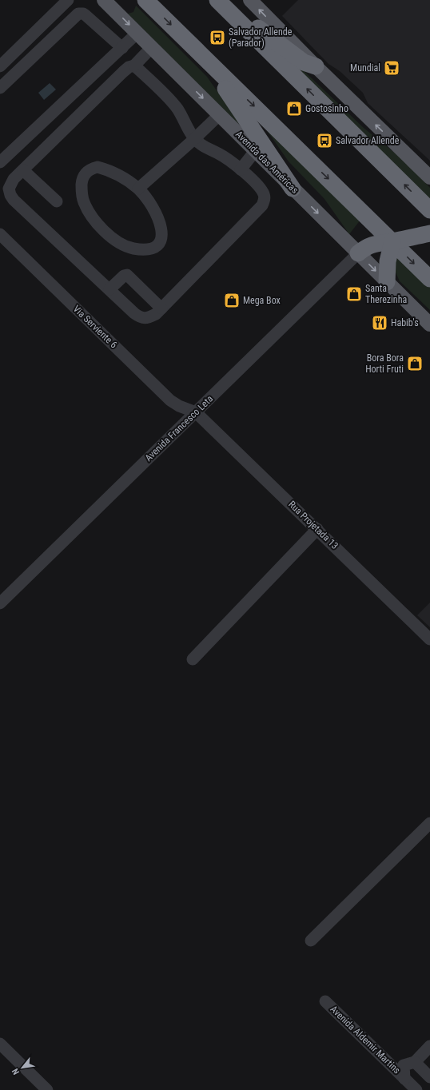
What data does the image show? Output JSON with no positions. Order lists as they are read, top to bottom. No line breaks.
{"streets":{"main road":["Avenida das Américas"],"street":["Via Serviente 6","Avenida Francesco Leta","Rua Projetada 13","Avenida Aldemir Martins"]},"crossings":[["Avenida das Américas","Avenida Francesco Leta"],["Via Serviente 6","Avenida Francesco Leta"],["Via Serviente 6","Rua Projetada 13"],["Avenida Francesco Leta","Rua Projetada 13"]],"places":{"bus stop":["Salvador Allende (Parador)","Salvador Allende"],"supermarket":["Mundial"],"shop":["Gostosinho","Santa Therezinha","Mega Box","Bora Bora Horti Fruti"],"restaurant":["Habib's"]},"north":"bottom left"}
